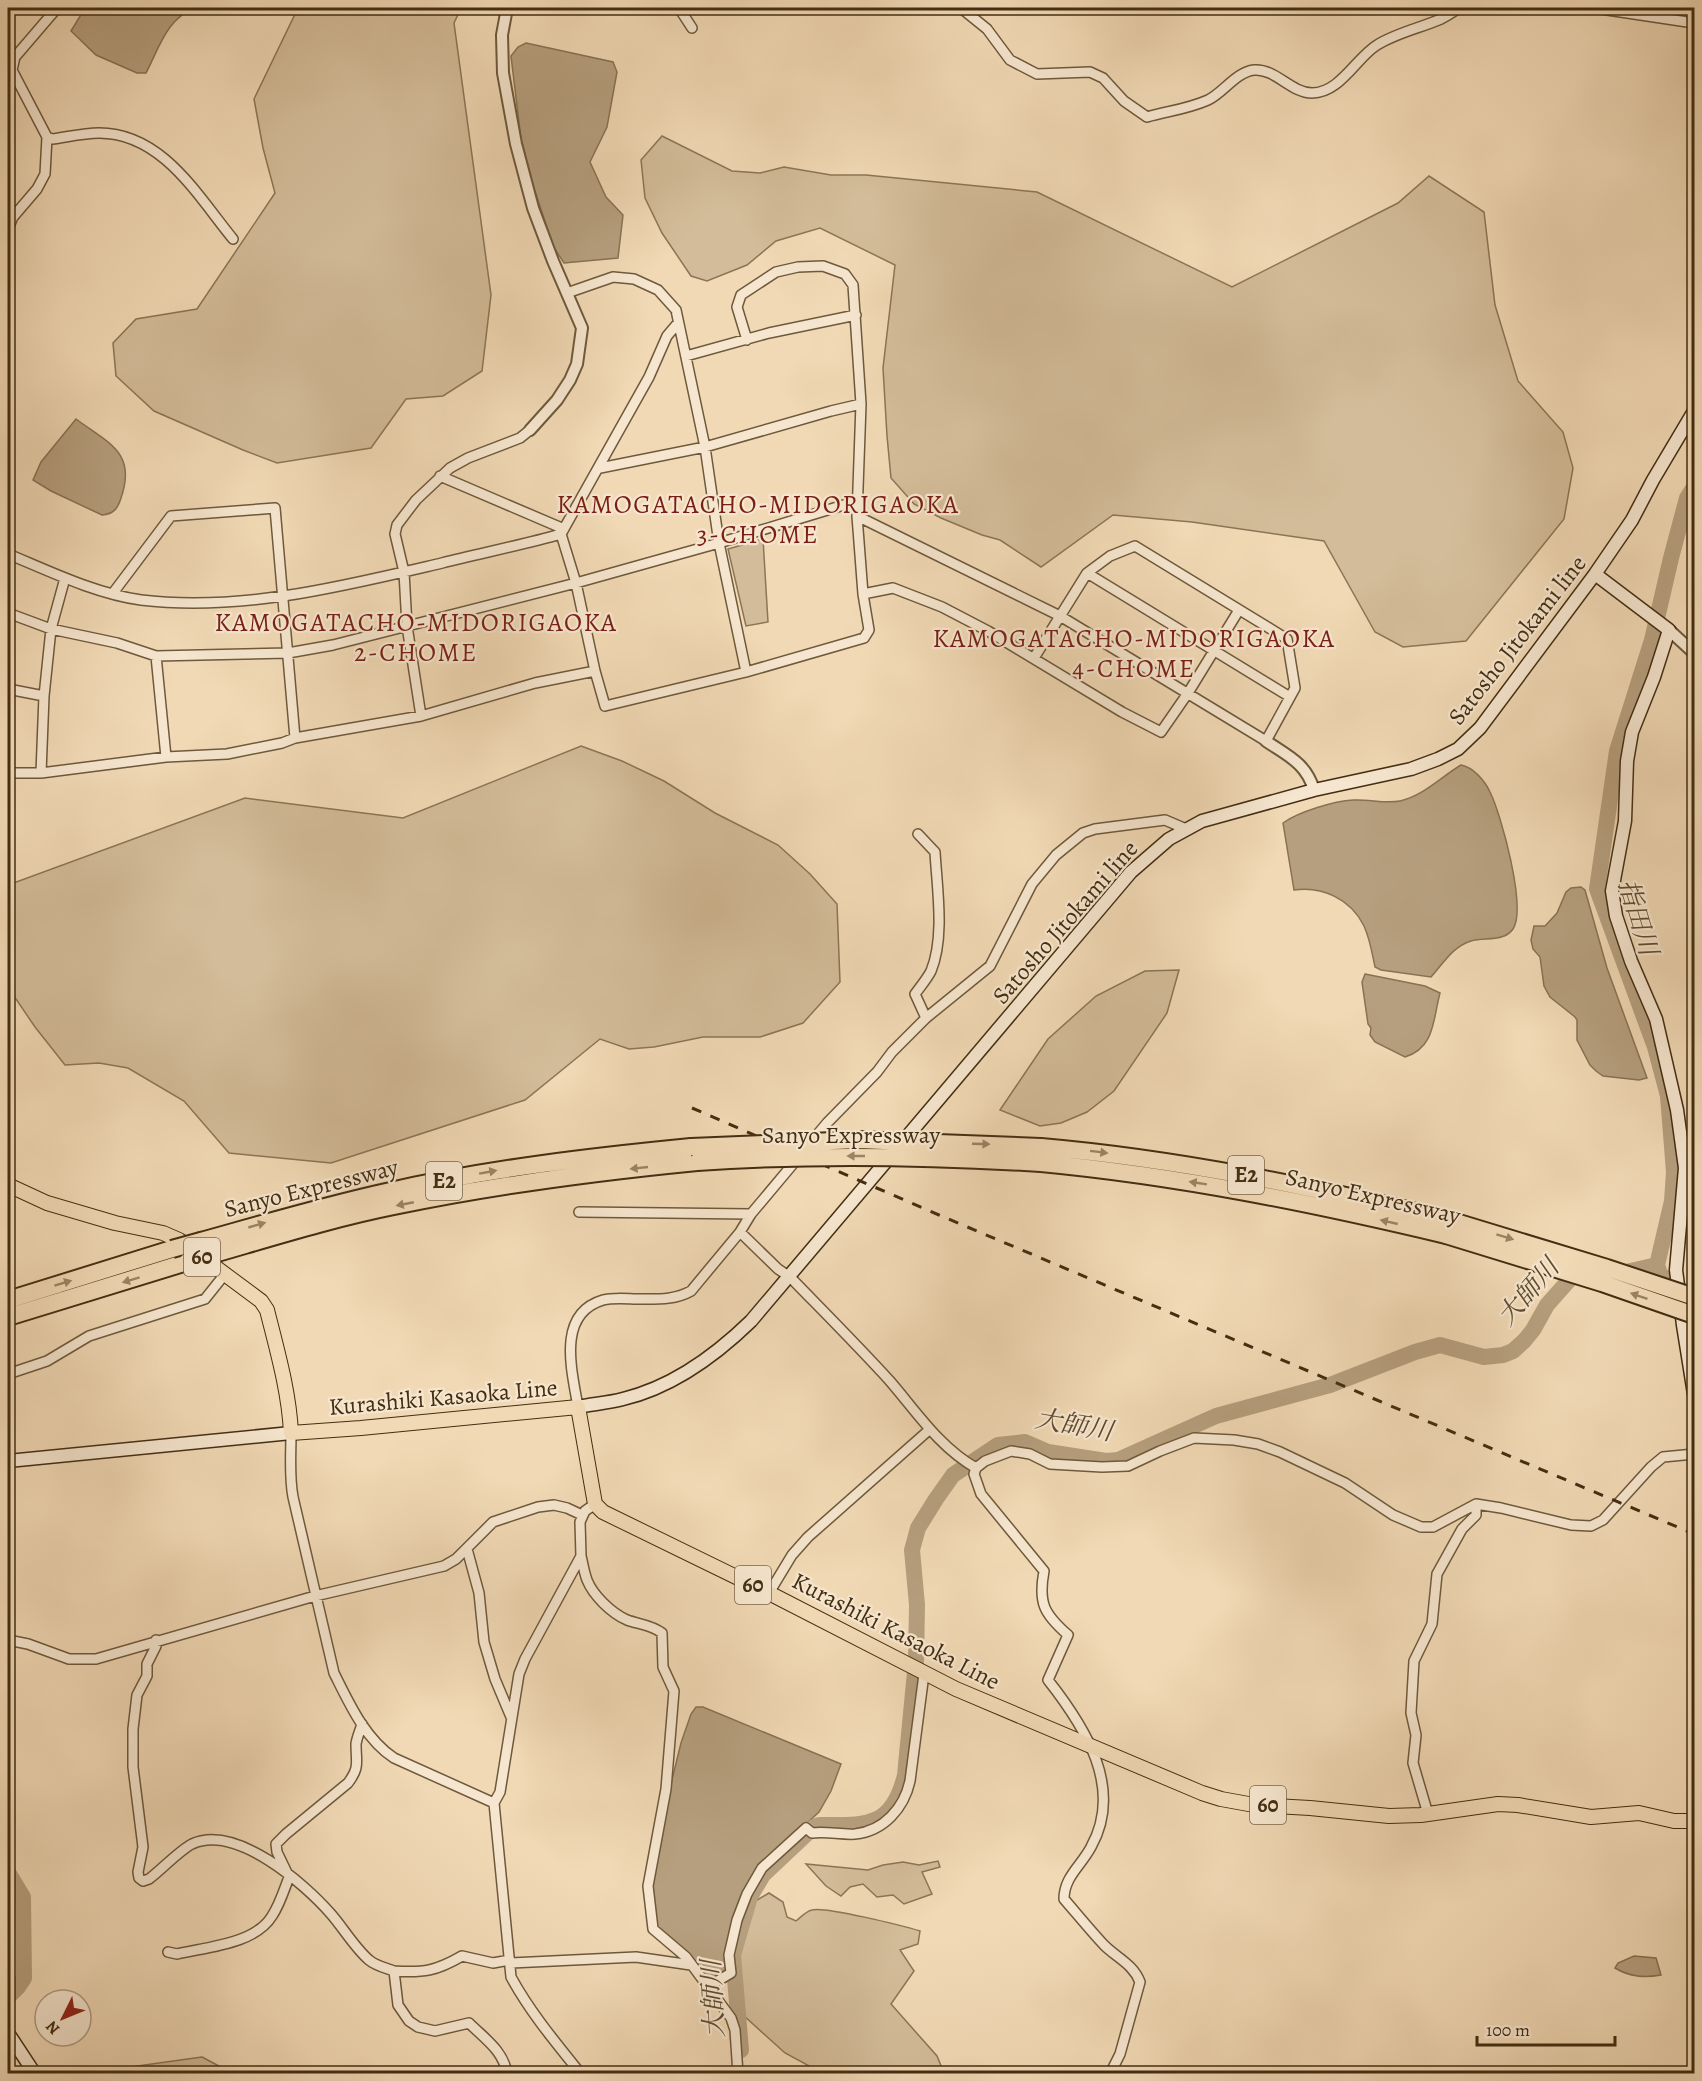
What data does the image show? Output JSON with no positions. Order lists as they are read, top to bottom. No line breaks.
{"streets":{"highway":["Sanyo Expressway","E2"],"main road":["Satosho Jitokami line","60","Kurashiki Kasaoka Line"]},"crossings":[["Satosho Jitokami line","Kurashiki Kasaoka Line"],["60","Kurashiki Kasaoka Line"]],"districts":["KAMOGATACHO-MIDORIGAOKA 3-CHOME","KAMOGATACHO-MIDORIGAOKA 2-CHOME","KAMOGATACHO-MIDORIGAOKA 4-CHOME"],"water":["指田川","大師川"],"scale_bar":"100 m","north":"bottom left"}
